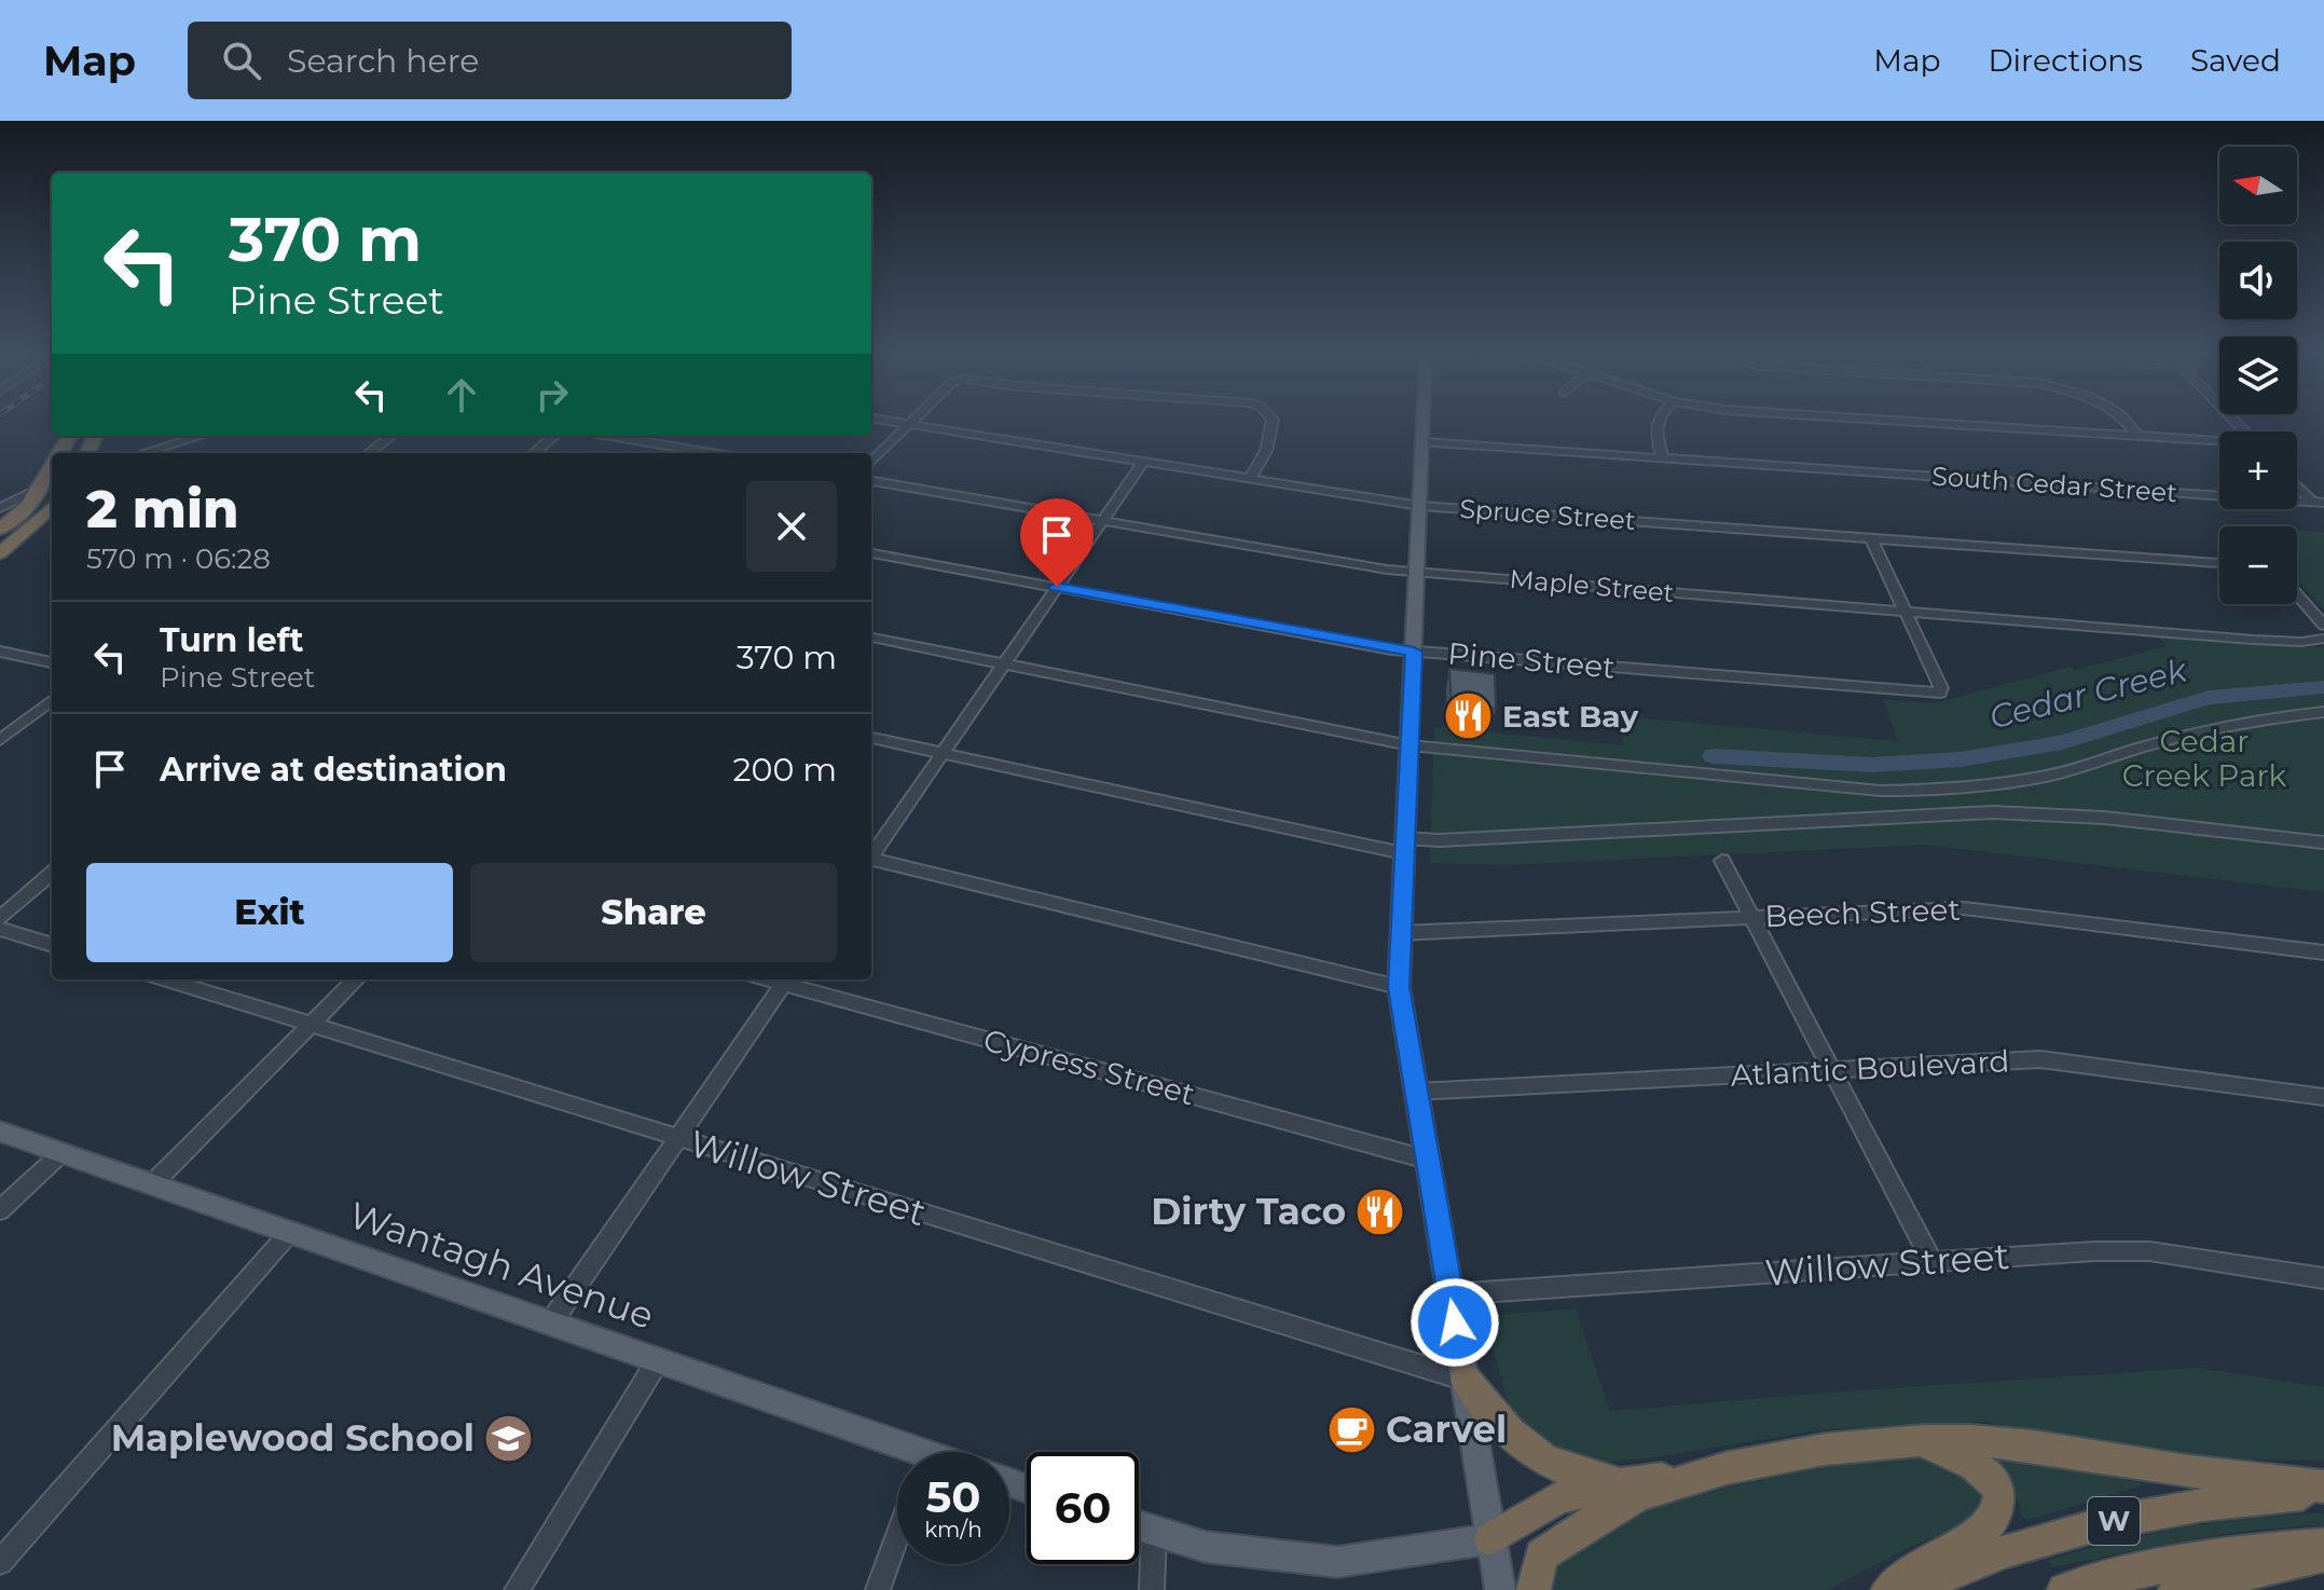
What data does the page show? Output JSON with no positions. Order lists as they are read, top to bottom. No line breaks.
{"streets":{"highway":["W"],"main road":["Wantagh Avenue"],"street":["South Cedar Street","Spruce Street","Maple Street","Pine Street","Beech Street","Cypress Street","Atlantic Boulevard","Willow Street"]},"crossings":[["Maple Street","Pine Street"]],"water":["Cedar Creek"],"parks":["Cedar Creek Park"],"places":{"restaurant":["East Bay","Dirty Taco"],"cafe":["Carvel"],"school or university":["Maplewood School"]},"north":"left","page":{"header":"Map","search":"Search here","nav":["Map","Directions","Saved"],"map_buttons":["+","−"],"turn":["370 m","Pine Street"],"heading":["2 min","570 m · 06:28"],"list":[{"name":"Turn left","note":"Pine Street","value":"370 m"},{"name":"Arrive at destination","value":"200 m"}],"buttons":["Exit","Share"],"speed":"50 km/h","limit":"60"}}
